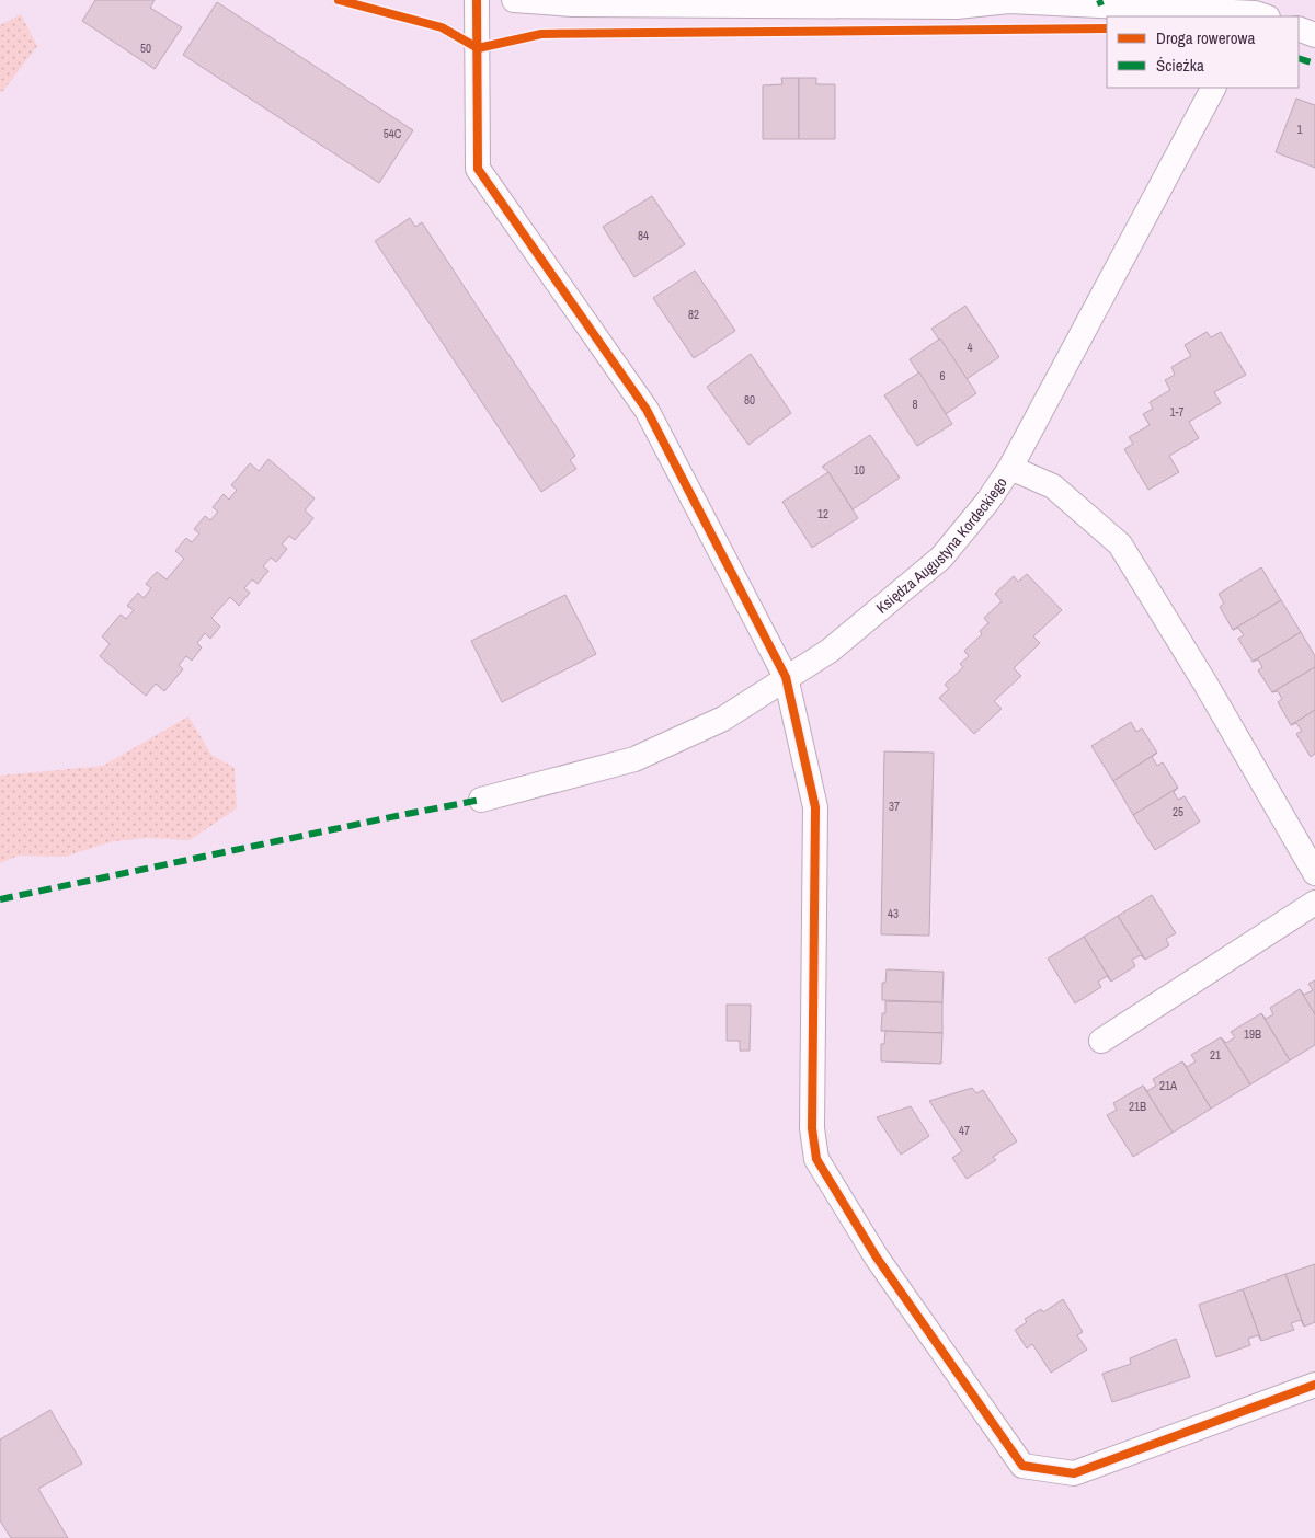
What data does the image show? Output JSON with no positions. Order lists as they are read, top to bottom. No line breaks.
{"streets":{"street":["Księdza Augustyna Kordeckiego"]},"house_numbers":["50","1","54C","84","82","4","6","80","8","1-7","10","12","37","25","43","19B","21","21A","21B","47"],"legend":["Droga rowerowa","Ścieżka"]}
